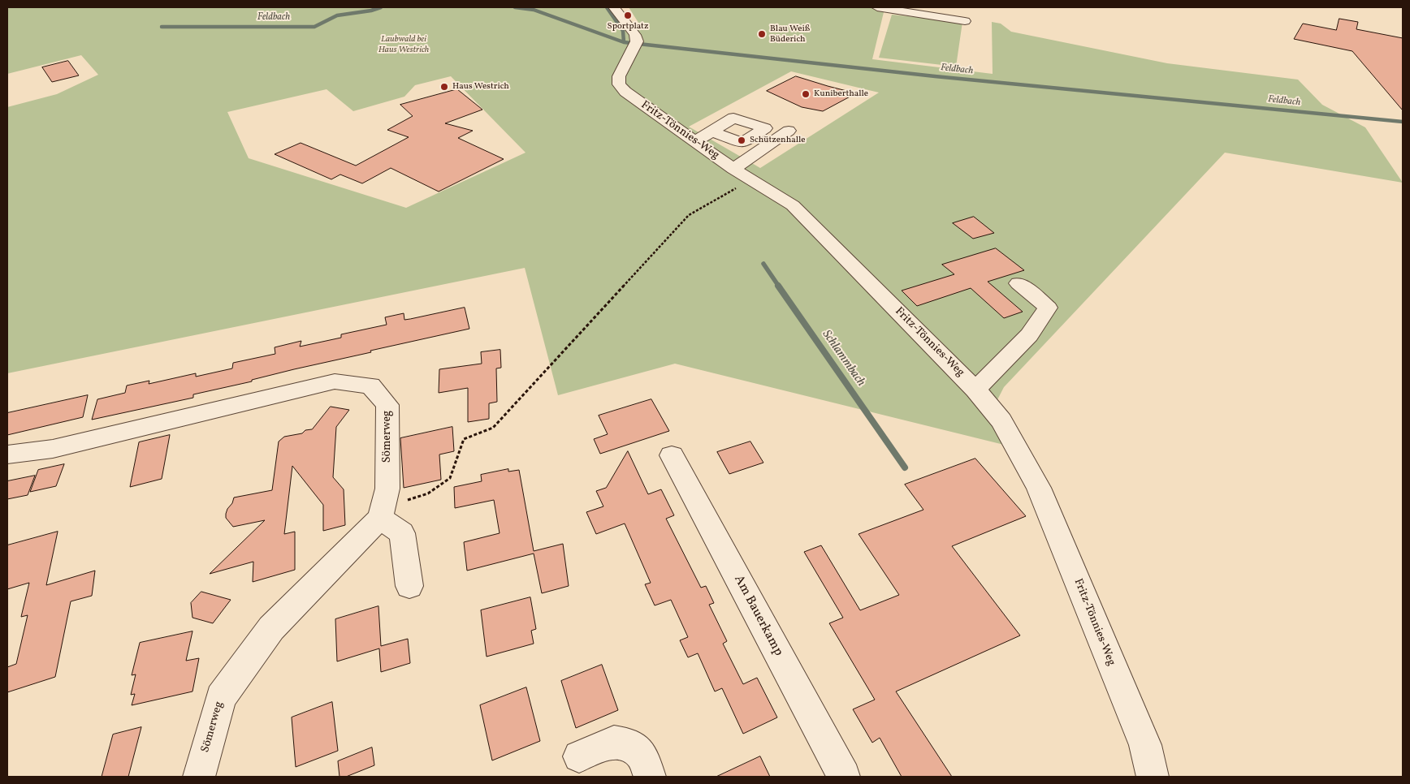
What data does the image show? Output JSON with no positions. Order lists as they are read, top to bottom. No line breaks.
{"streets":{"street":["Fritz-Tönnies-Weg","Sömerweg","Am Bauerkamp"]},"water":["Feldbach","Schlammbach"],"parks":["Laubwald bei Haus Westrich"],"places":["Sportplatz","Blau Weiß Büderich","Haus Westrich","Kuniberthalle","Schützenhalle"]}
